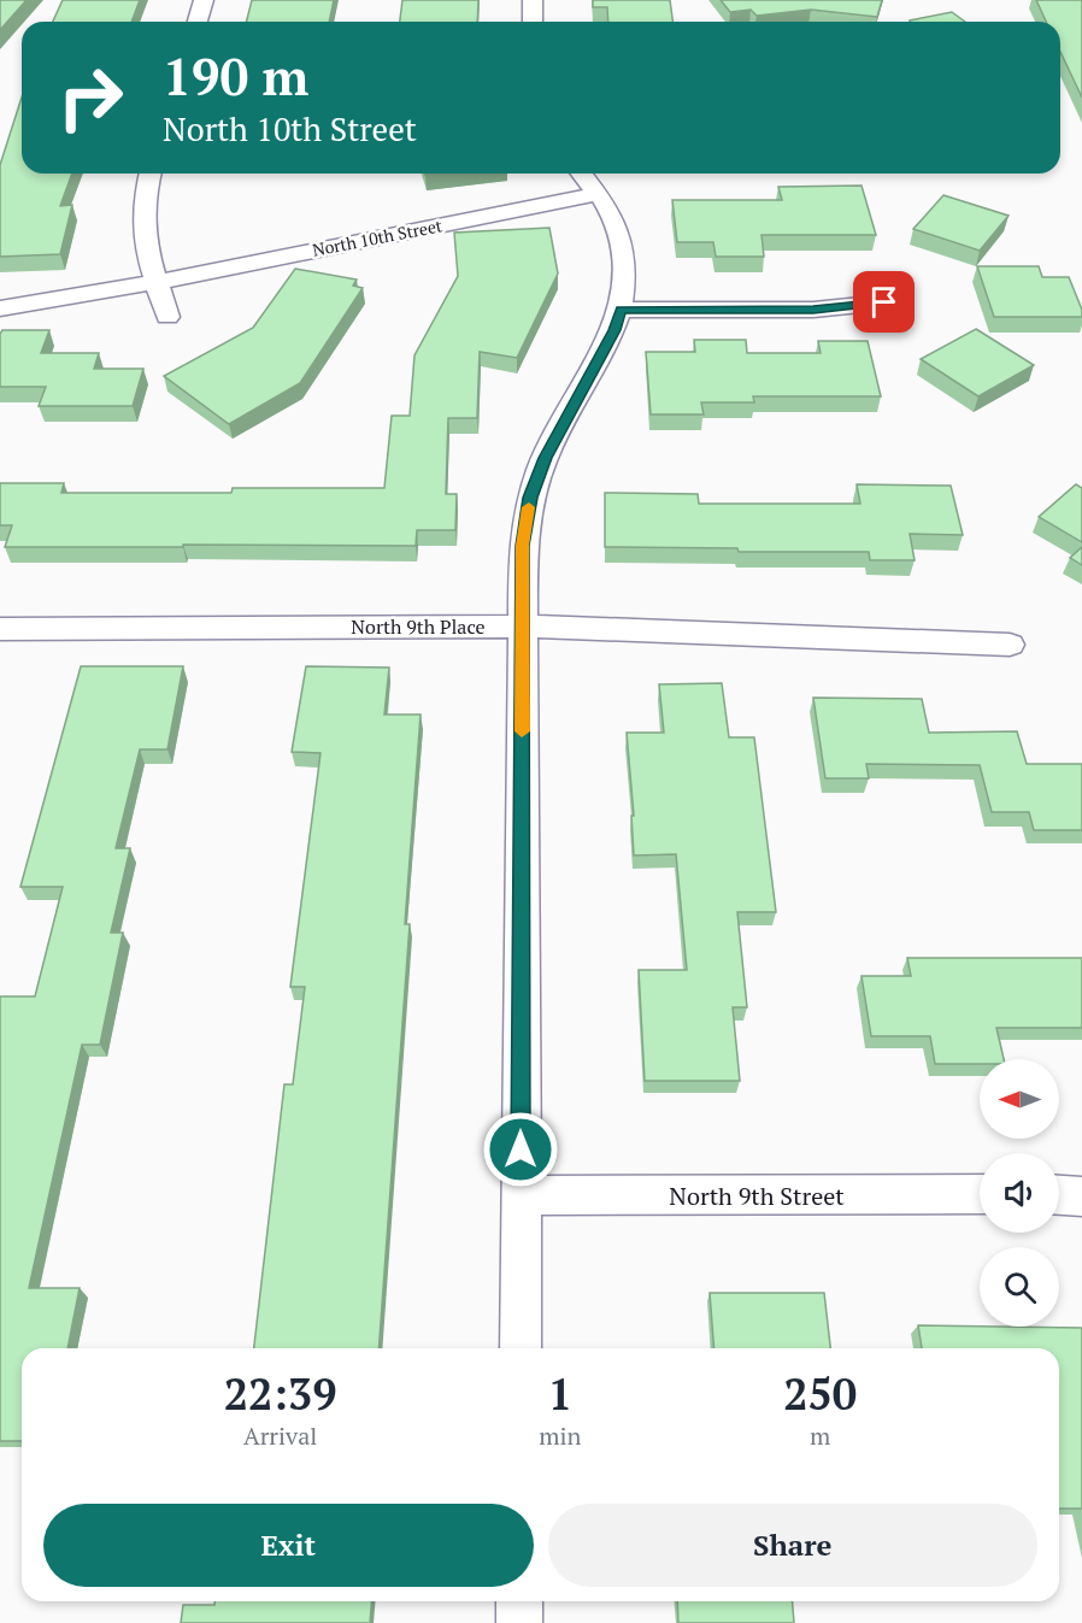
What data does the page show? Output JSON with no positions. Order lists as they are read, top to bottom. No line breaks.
{"streets":{"street":["North 10th Street","North 9th Place","North 9th Street"]},"north":"left","page":{"turn":["190 m","North 10th Street"],"eta":["22:39","Arrival","1","min","250","m"],"buttons":["Exit","Share"]}}
